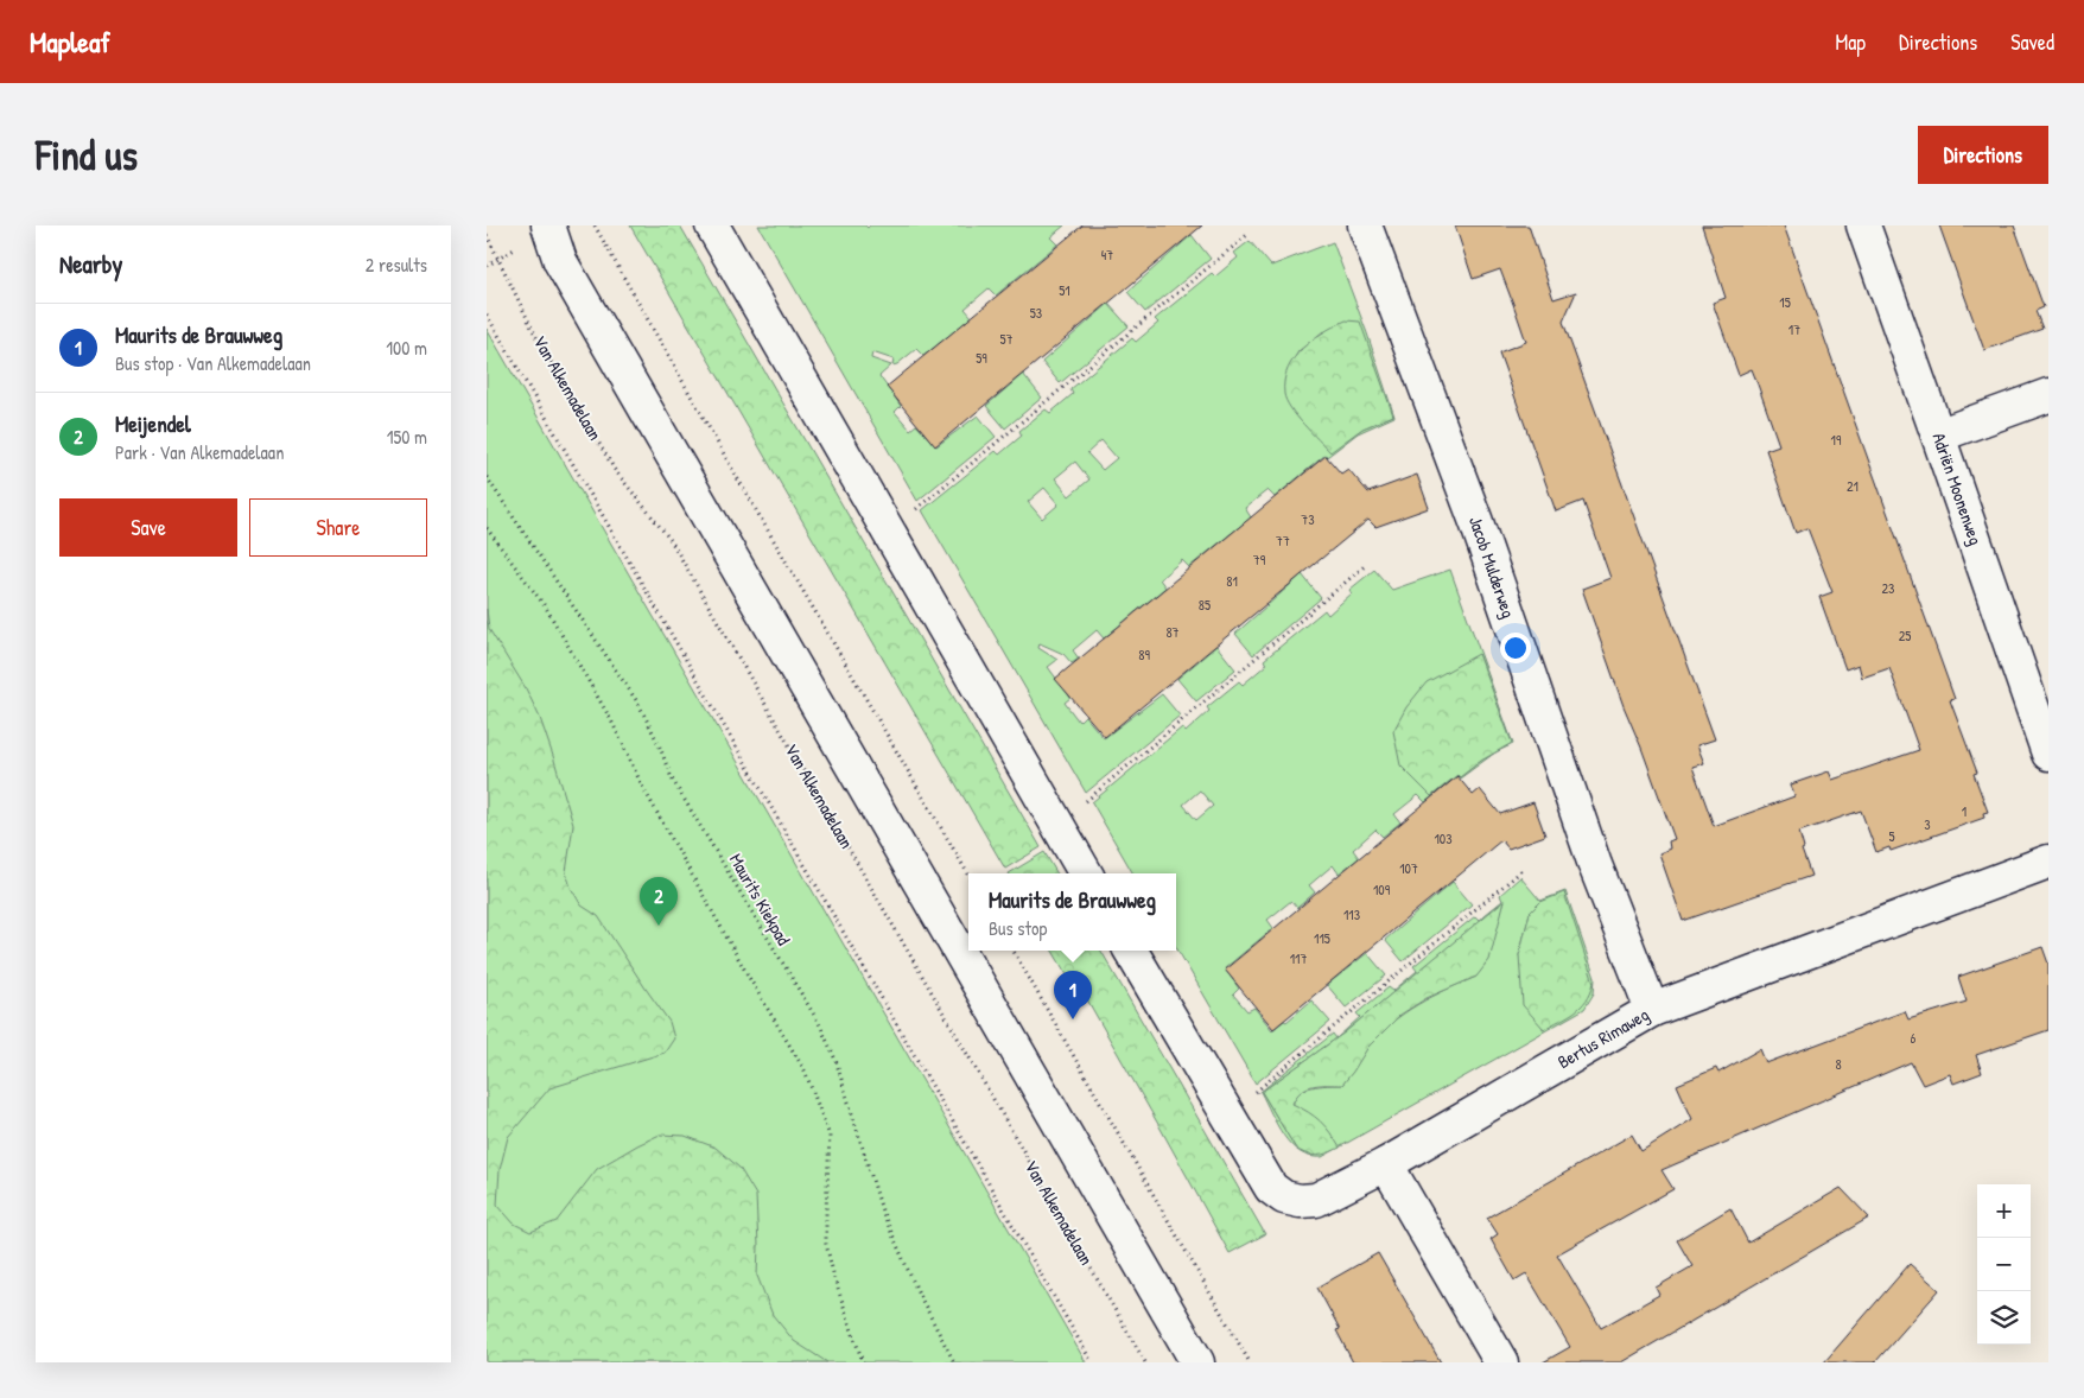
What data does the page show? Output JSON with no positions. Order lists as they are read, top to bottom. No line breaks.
{"streets":{"street":["Adriën Moonenweg","Jacob Mulderweg","Bertus Rimaweg"],"path":["Van Alkemadelaan","Maurits Kiekpad"]},"crossings":[["Jacob Mulderweg","Bertus Rimaweg"]],"house_numbers":["47","51","15","53","17","57","59","19","21","73","77","79","81","23","85","87","25","89","1","3","5","103","107","109","113","115","117","6","8"],"page":{"header":"Mapleaf","nav":["Map","Directions","Saved"],"buttons":["Directions",["Save","Share"]],"title":"Find us","heading":["Nearby","2 results"],"list":[{"mark":"1","name":"Maurits de Brauwweg","note":"Bus stop · Van Alkemadelaan","value":"100 m"},{"mark":"2","name":"Meijendel","note":"Park · Van Alkemadelaan","value":"150 m"}],"popup":["Maurits de Brauwweg","Bus stop"],"pins":["2","1"],"map_buttons":["+","−"]}}
